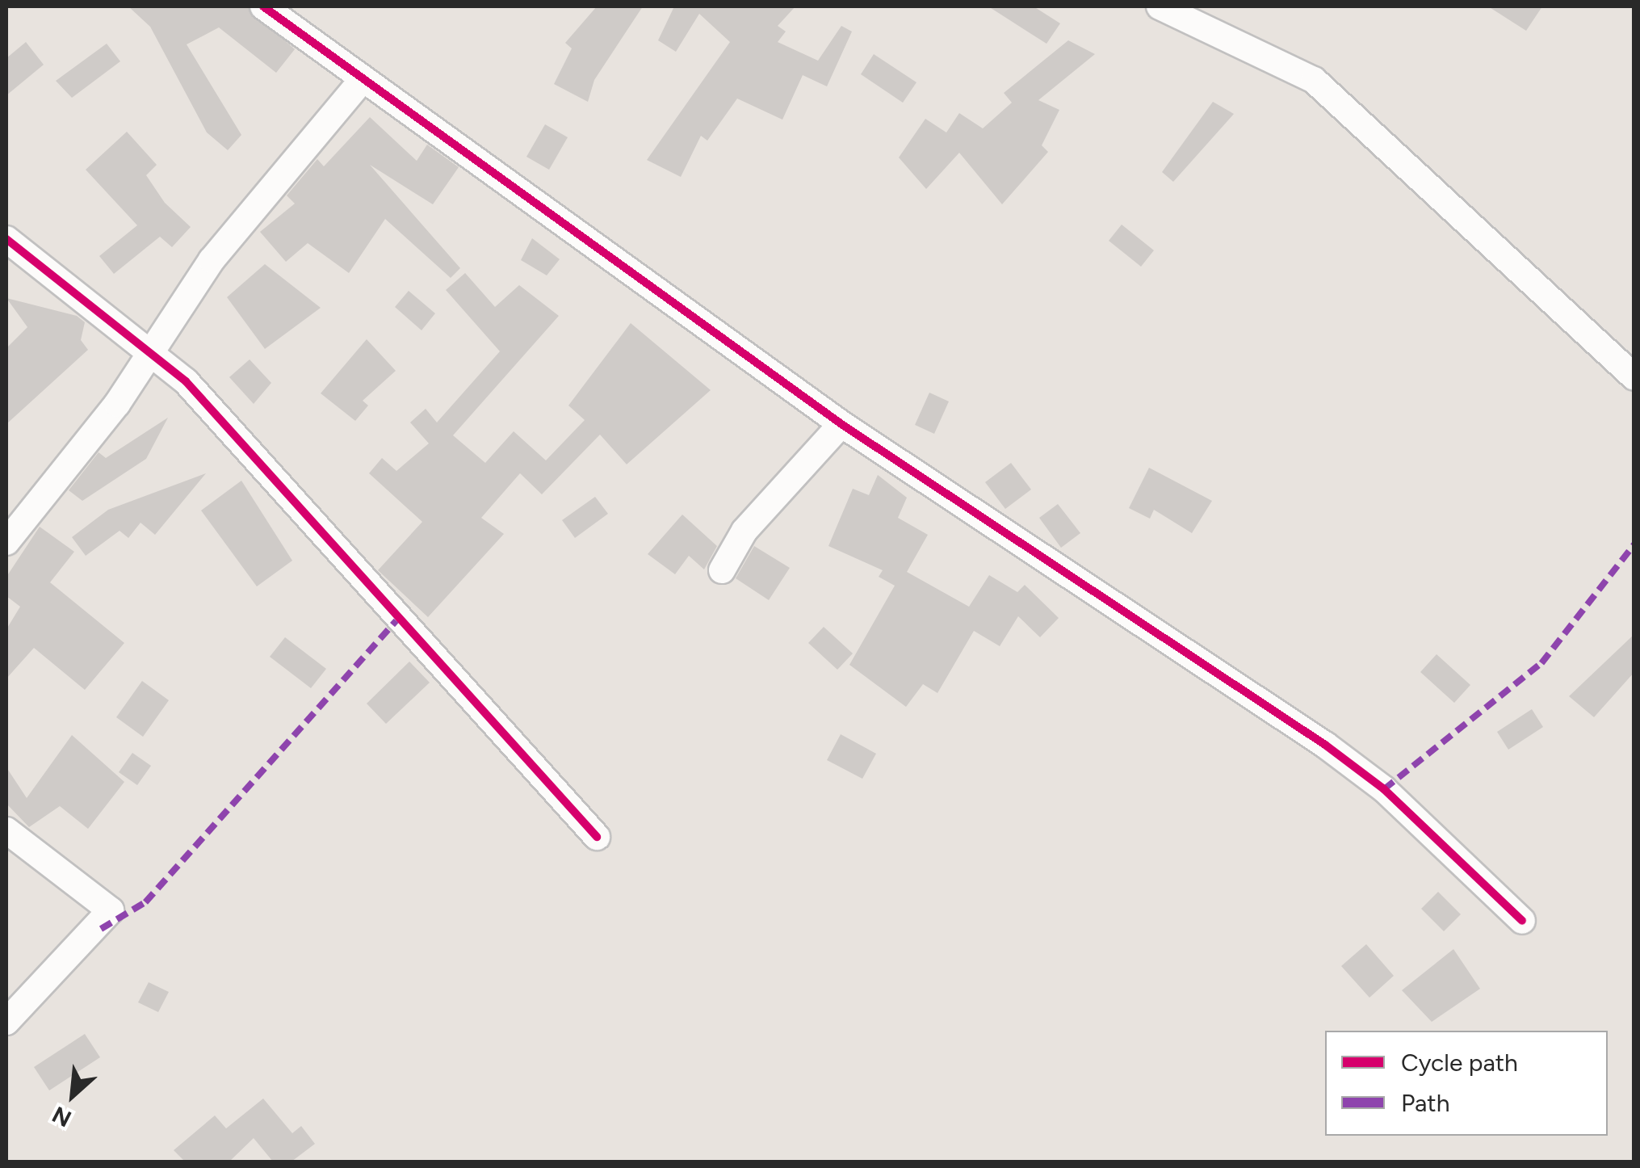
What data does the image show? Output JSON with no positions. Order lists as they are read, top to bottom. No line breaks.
{"legend":["Cycle path","Path"],"north":"bottom left"}
